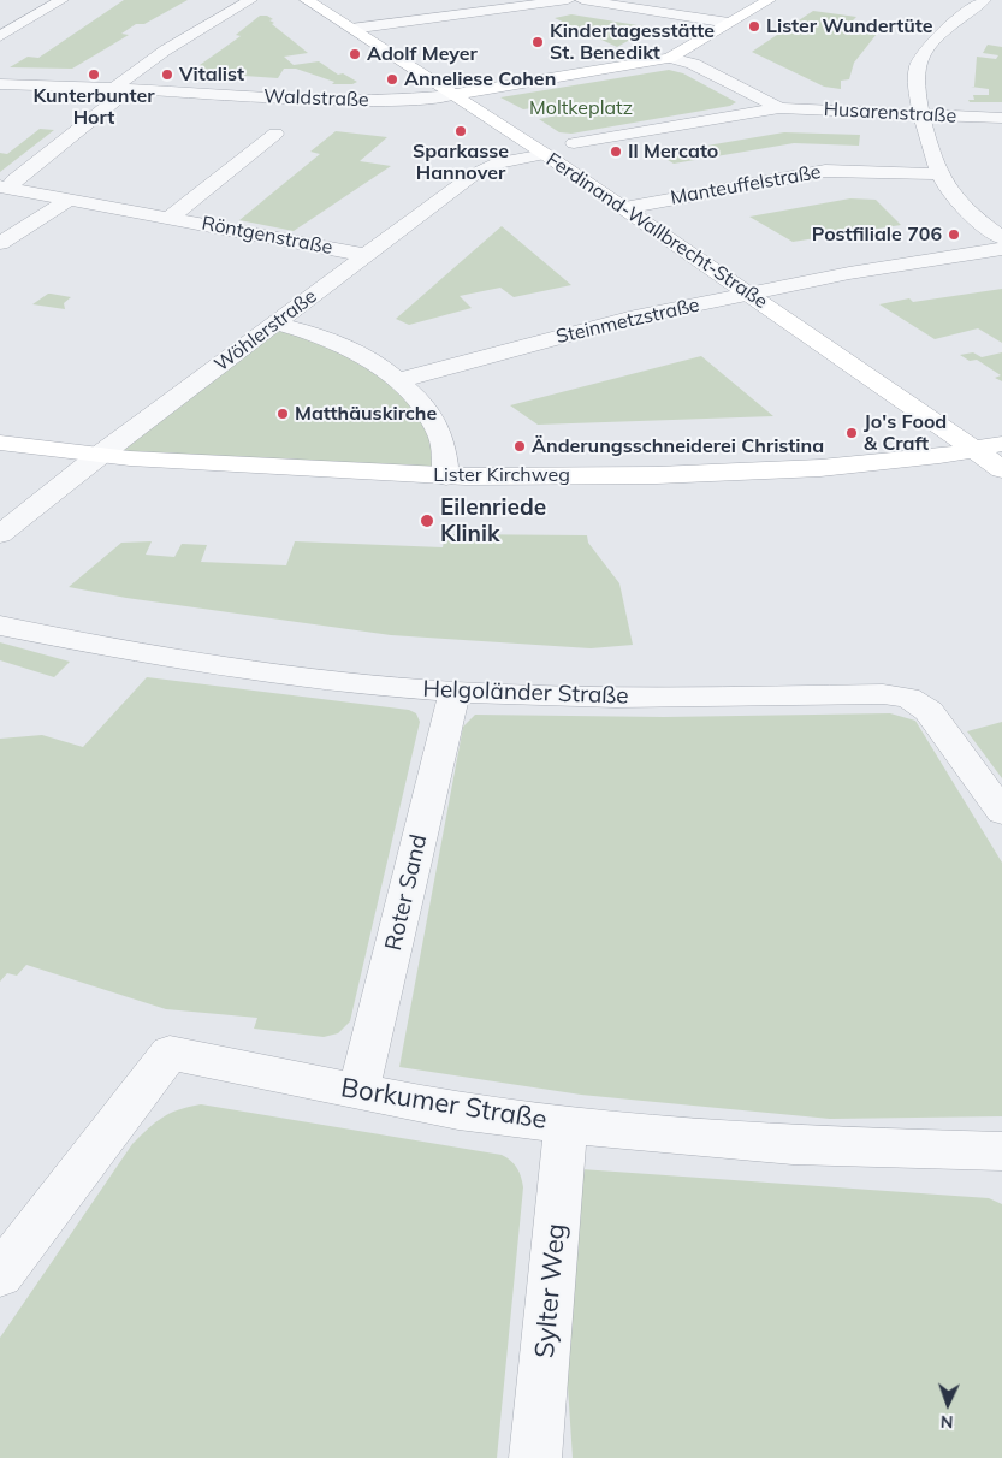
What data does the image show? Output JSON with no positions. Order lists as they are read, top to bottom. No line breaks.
{"streets":{"street":["Waldstraße","Husarenstraße","Manteuffelstraße","Ferdinand-Wallbrecht-Straße","Röntgenstraße","Steinmetzstraße","Wöhlerstraße","Lister Kirchweg","Helgoländer Straße","Roter Sand","Borkumer Straße","Sylter Weg"]},"crossings":[["Waldstraße","Ferdinand-Wallbrecht-Straße"],["Manteuffelstraße","Ferdinand-Wallbrecht-Straße"],["Ferdinand-Wallbrecht-Straße","Steinmetzstraße"],["Ferdinand-Wallbrecht-Straße","Wöhlerstraße"],["Ferdinand-Wallbrecht-Straße","Lister Kirchweg"],["Röntgenstraße","Wöhlerstraße"],["Wöhlerstraße","Lister Kirchweg"],["Helgoländer Straße","Roter Sand"],["Roter Sand","Borkumer Straße"],["Borkumer Straße","Sylter Weg"]],"parks":["Moltkeplatz"],"places":["Lister Wundertüte","Kindertagesstätte St. Benedikt","Adolf Meyer","Kunterbunter Hort","Vitalist","Anneliese Cohen","Sparkasse Hannover","Il Mercato","Postfiliale 706","Matthäuskirche","Jo's Food & Craft","Änderungsschneiderei Christina","Eilenriede Klinik"],"north":"bottom"}
